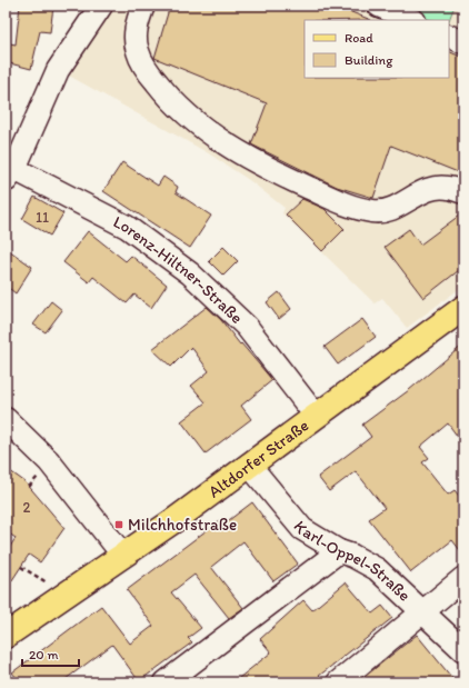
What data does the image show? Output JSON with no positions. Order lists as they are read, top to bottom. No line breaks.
{"streets":{"main road":["Altdorfer Straße"],"street":["Lorenz-Hiltner-Straße","Karl-Oppel-Straße"]},"crossings":[["Lorenz-Hiltner-Straße","Altdorfer Straße"],["Altdorfer Straße","Karl-Oppel-Straße"]],"places":{"transit":["Milchhofstraße"]},"house_numbers":["11","2"],"legend":["Road","Building"],"scale_bar":"20 m"}
